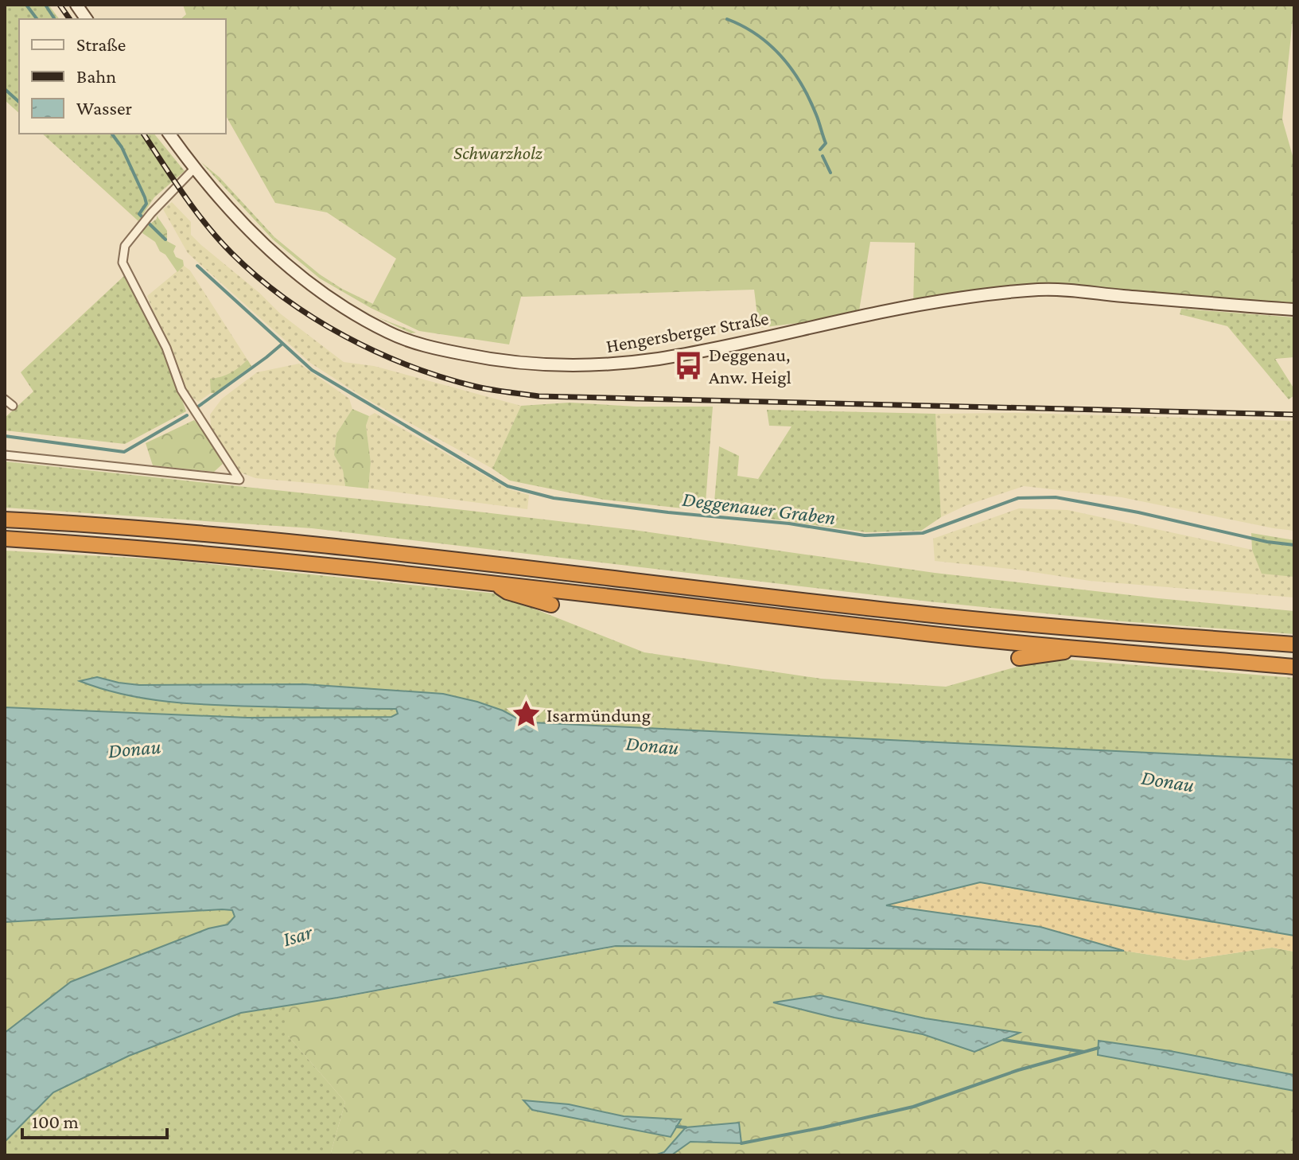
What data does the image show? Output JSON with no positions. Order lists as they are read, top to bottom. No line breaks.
{"streets":{"main road":["Hengersberger Straße"]},"water":["Deggenauer Graben","Donau","Isar"],"parks":["Schwarzholz"],"places":{"bus stop":["Deggenau, Anw. Heigl"],"place":["Isarmündung"]},"legend":["Straße","Bahn","Wasser"],"scale_bar":"100 m"}
